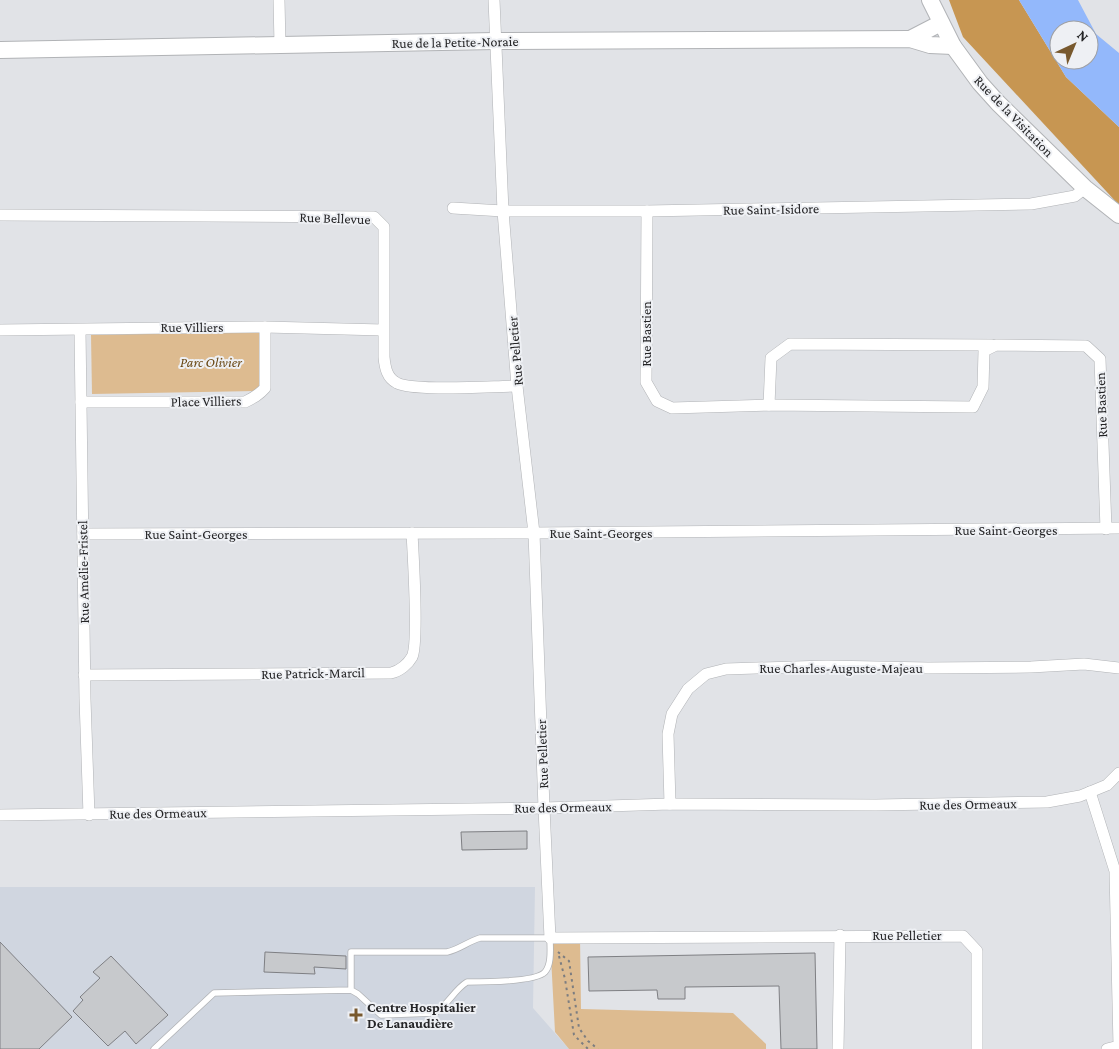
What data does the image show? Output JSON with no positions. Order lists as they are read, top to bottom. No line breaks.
{"streets":{"street":["Rue de la Petite-Noraie","Rue de la Visitation","Rue Saint-Isidore","Rue Bellevue","Rue Villiers","Rue Bastien","Rue Pelletier","Place Villiers","Rue Saint-Georges","Rue Amélie-Fristel","Rue Charles-Auguste-Majeau","Rue Patrick-Marcil","Rue des Ormeaux"]},"crossings":[["Rue de la Petite-Noraie","Rue de la Visitation"],["Rue de la Petite-Noraie","Rue Pelletier"],["Rue de la Visitation","Rue Saint-Isidore"],["Rue Saint-Isidore","Rue Bastien"],["Rue Saint-Isidore","Rue Pelletier"],["Rue Bellevue","Rue Villiers"],["Rue Bellevue","Rue Pelletier"],["Rue Villiers","Place Villiers"],["Rue Villiers","Rue Amélie-Fristel"],["Rue Bastien","Rue Saint-Georges"],["Rue Pelletier","Rue Saint-Georges"],["Rue Pelletier","Rue des Ormeaux"],["Place Villiers","Rue Amélie-Fristel"],["Rue Saint-Georges","Rue Amélie-Fristel"],["Rue Saint-Georges","Rue Patrick-Marcil"],["Rue Amélie-Fristel","Rue Patrick-Marcil"],["Rue Amélie-Fristel","Rue des Ormeaux"],["Rue Charles-Auguste-Majeau","Rue des Ormeaux"]],"parks":["Parc Olivier"],"places":{"health":["Centre Hospitalier De Lanaudière"]},"north":"top right"}
